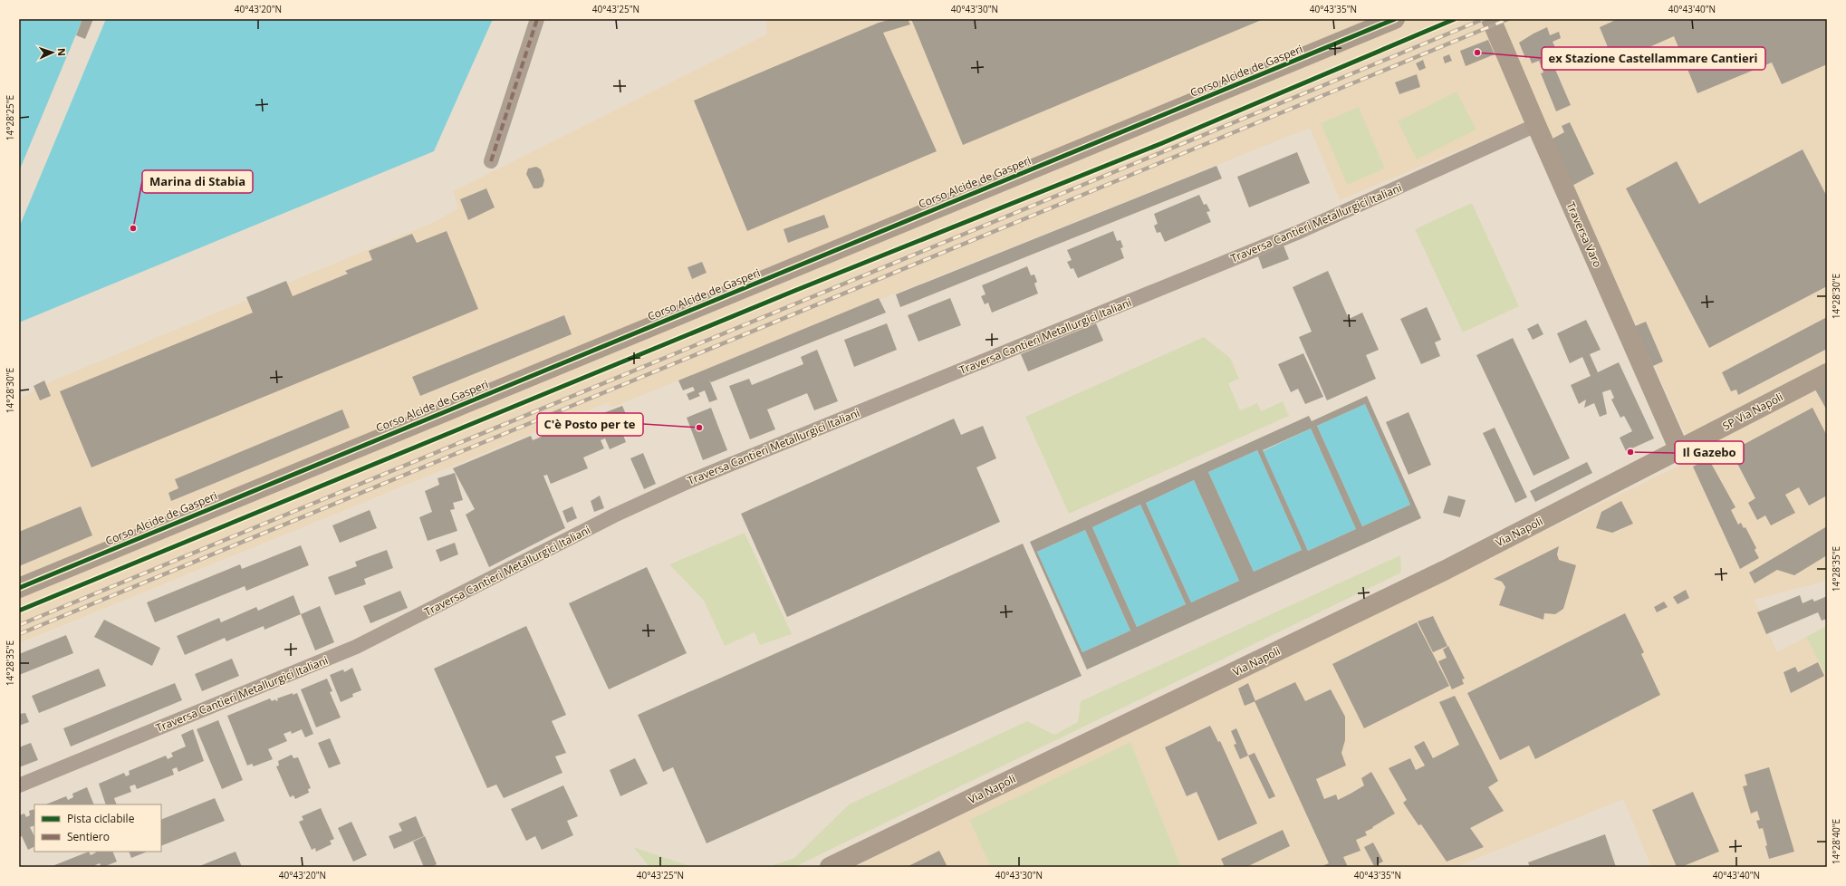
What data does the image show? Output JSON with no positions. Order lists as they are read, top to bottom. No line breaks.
{"streets":{"street":["Corso Alcide de Gasperi","Traversa Cantieri Metallurgici Italiani","Traversa Varo","SP Via Napoli","Via Napoli"]},"crossings":[["Traversa Cantieri Metallurgici Italiani","Traversa Varo"],["Traversa Varo","SP Via Napoli"],["Traversa Varo","Via Napoli"],["SP Via Napoli","Via Napoli"]],"places":["ex Stazione Castellammare Cantieri","Marina di Stabia","C'è Posto per te","Il Gazebo"],"legend":["Pista ciclabile","Sentiero"],"north":"right","coordinates":["40°43'20\"N","40°43'25\"N","40°43'30\"N","40°43'35\"N","40°43'40\"N","14°28'25\"E","14°28'30\"E","14°28'35\"E","14°28'40\"E"]}
